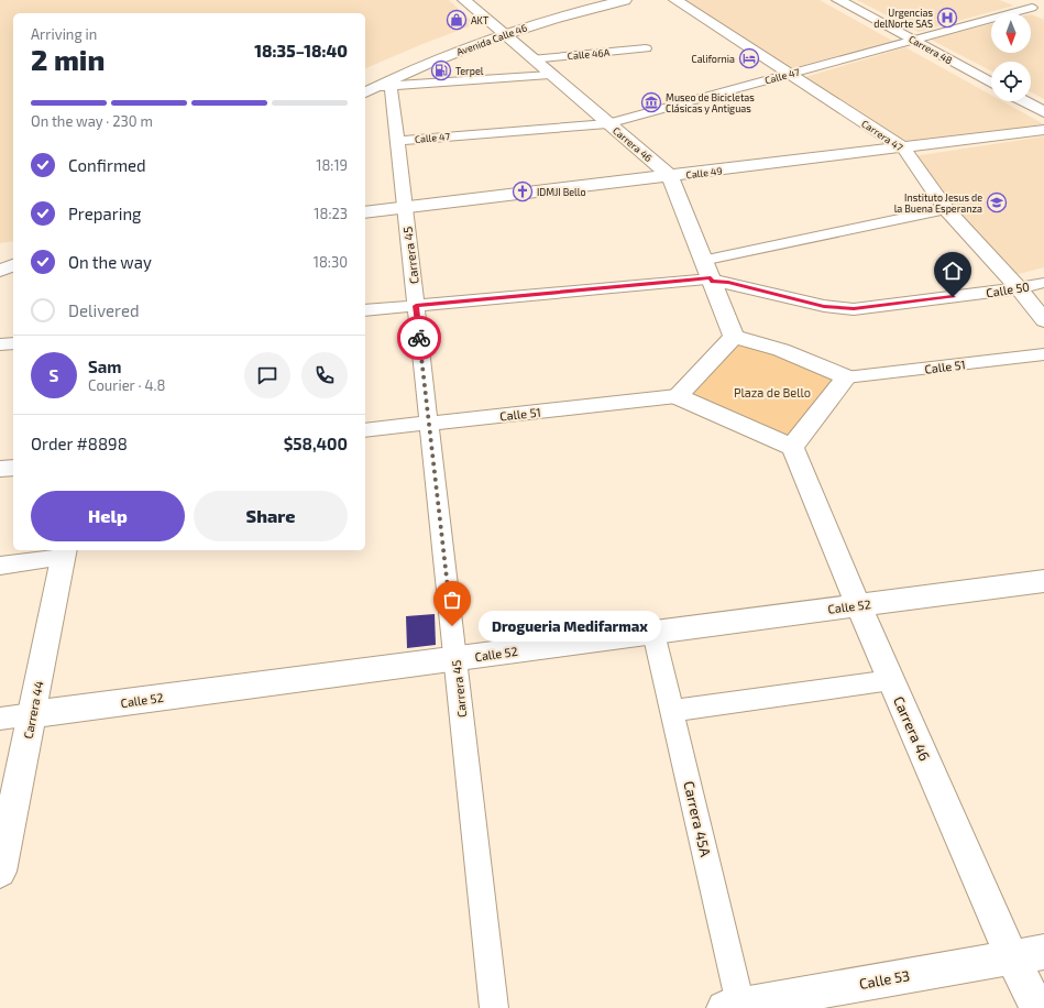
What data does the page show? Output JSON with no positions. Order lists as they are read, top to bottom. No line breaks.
{"streets":{"street":["Avenida Calle 46","Carrera 48","Calle 46A","Calle 47","Carrera 47","Carrera 46","Calle 49","Carrera 45","Calle 50","Calle 51","Calle 52","Carrera 44","Carrera 45A","Calle 53"]},"crossings":[["Avenida Calle 46","Carrera 46"],["Avenida Calle 46","Carrera 45"],["Carrera 48","Calle 47"],["Calle 46A","Carrera 46"],["Calle 47","Carrera 47"],["Calle 47","Carrera 46"],["Calle 47","Carrera 45"],["Carrera 47","Calle 49"],["Carrera 47","Calle 50"],["Carrera 46","Calle 49"],["Carrera 46","Calle 50"],["Carrera 46","Calle 51"],["Carrera 46","Calle 52"],["Carrera 46","Calle 53"],["Calle 49","Carrera 45"],["Carrera 45","Calle 50"],["Carrera 45","Calle 51"],["Carrera 45","Calle 52"],["Calle 52","Carrera 44"],["Calle 52","Carrera 45A"],["Carrera 45A","Calle 53"]],"parks":["Plaza de Bello"],"places":{"hospital":["Urgencias delNorte SAS"],"shop":["AKT"],"hotel":["California"],"fuel station":["Terpel"],"museum":["Museo de Bicicletas Clásicas y Antiguas"],"church":["IDMJI Bello"],"school or university":["Instituto Jesus de la Buena Esperanza"],"other":["Drogueria Medifarmax"]},"north":"bottom","page":{"heading":["2 min","Arriving in","18:35–18:40"],"panel":["Sam","Courier · 4.8","Order #8898","$58,400"],"bar":"On the way · 230 m","list":[["Confirmed","18:19"],["Preparing","18:23"],["On the way","18:30"],"Delivered"],"round":"S","buttons":["Help","Share"],"bubble":"Drogueria Medifarmax"}}
